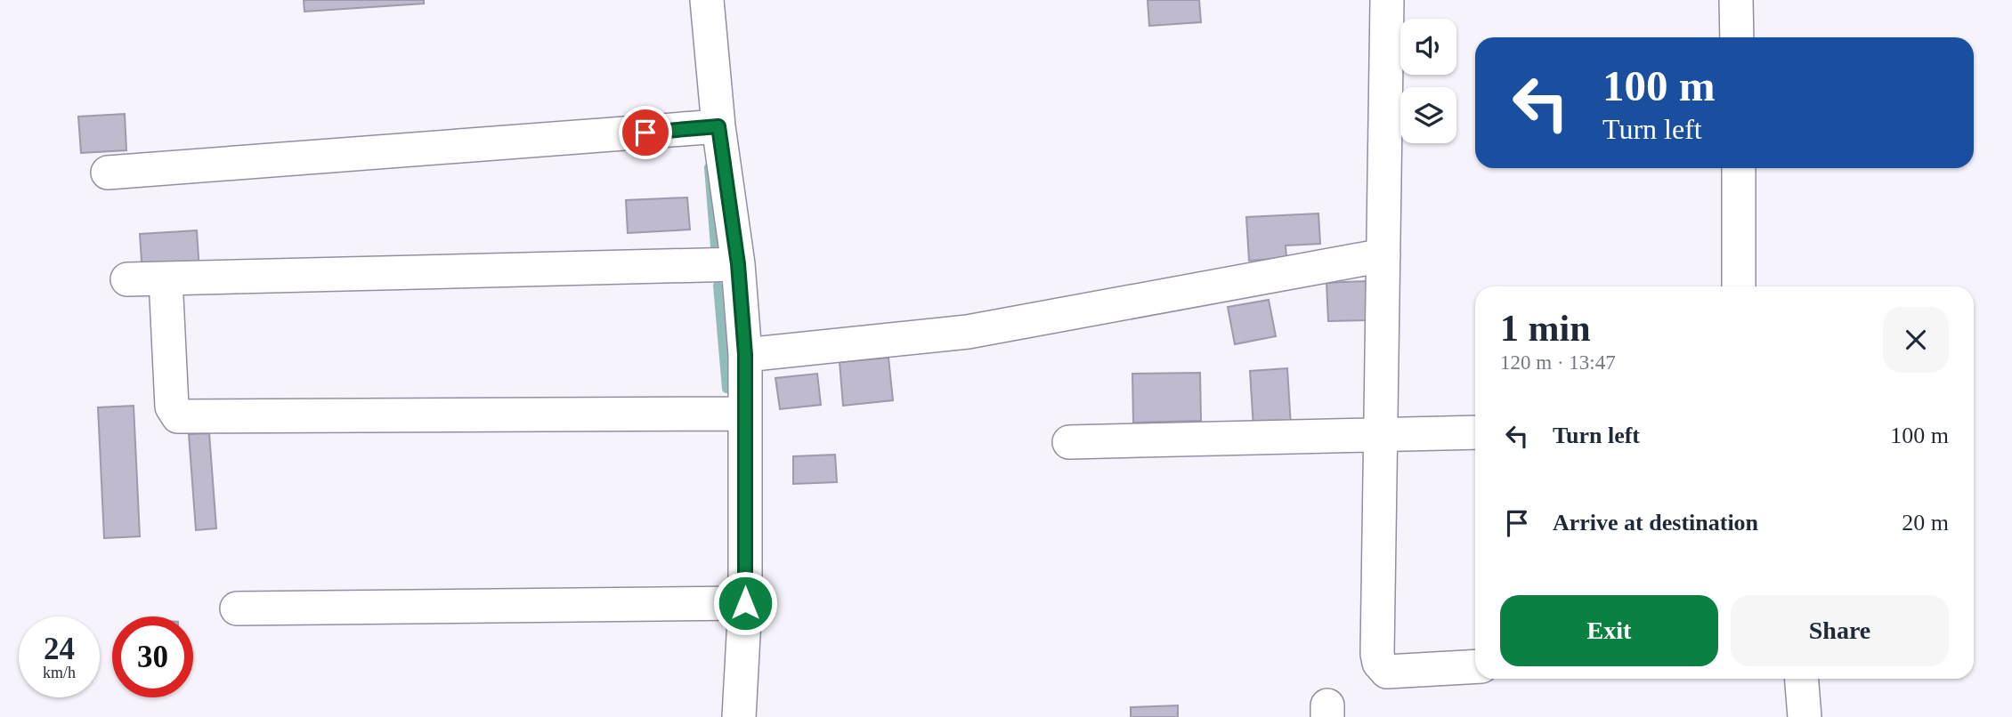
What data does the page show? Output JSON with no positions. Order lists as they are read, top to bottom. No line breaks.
{"page":{"turn":["100 m","Turn left"],"heading":["1 min","120 m · 13:47"],"list":[{"name":"Turn left","value":"100 m"},{"name":"Arrive at destination","value":"20 m"}],"buttons":["Exit","Share"],"speed":"24 km/h","limit":"30"}}
